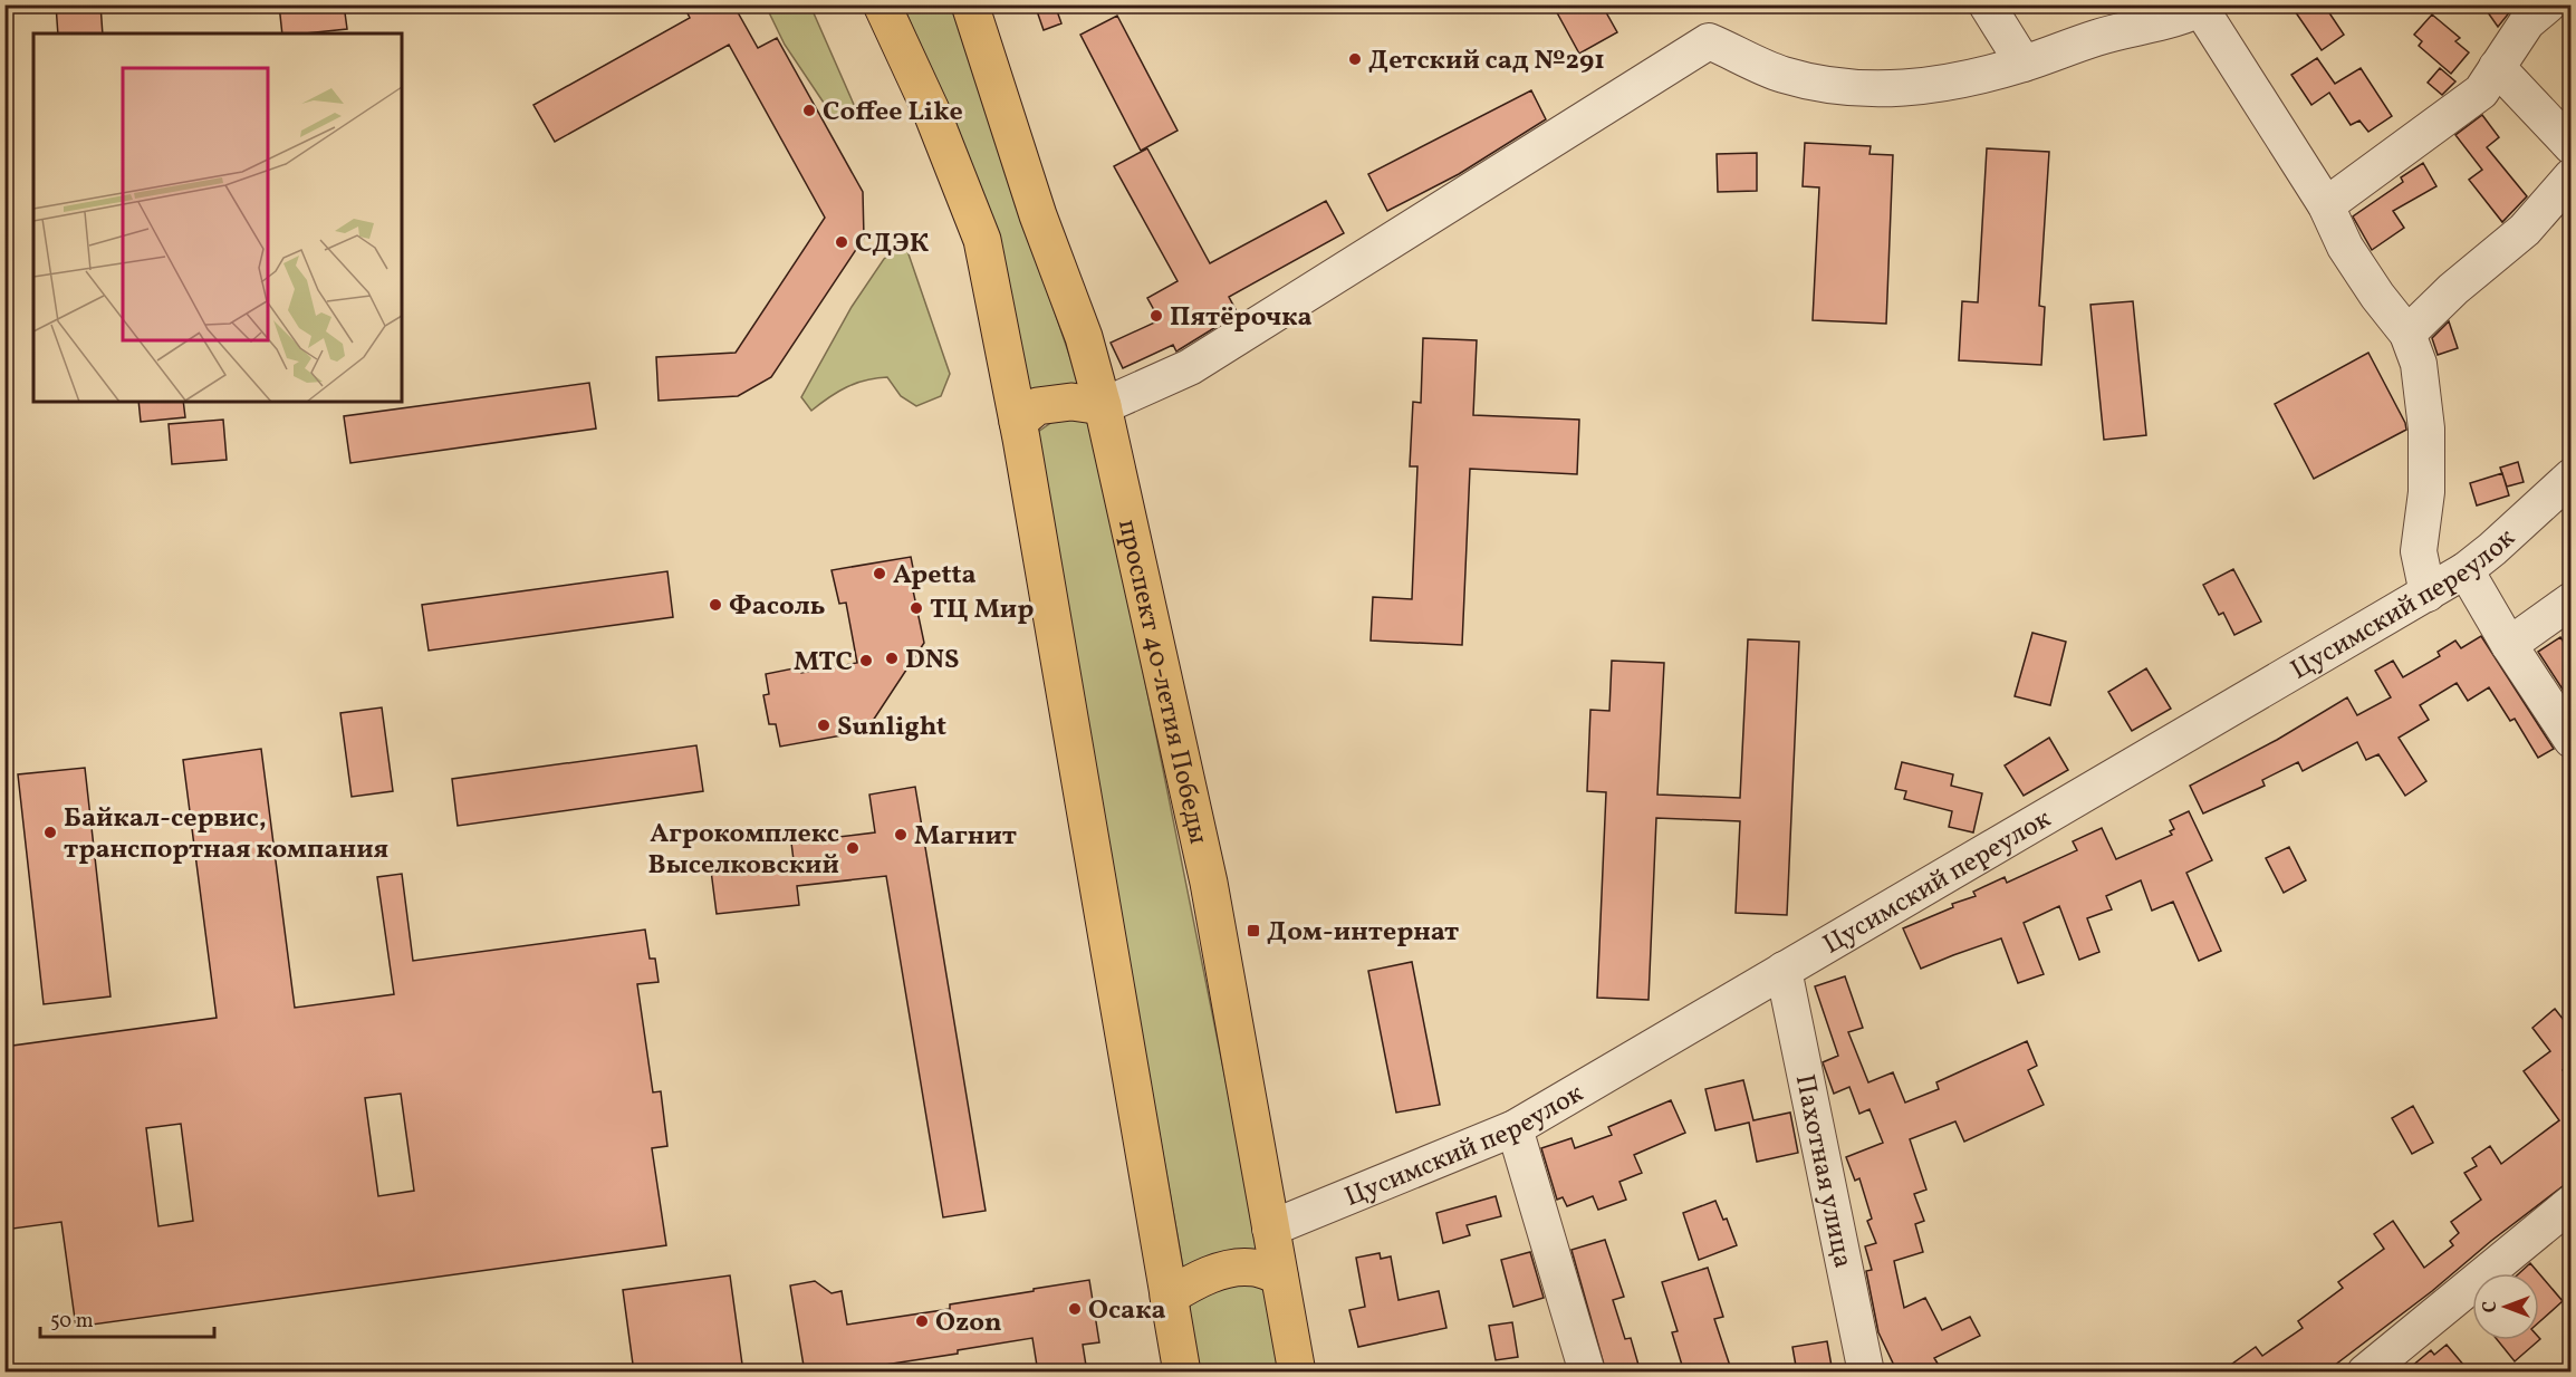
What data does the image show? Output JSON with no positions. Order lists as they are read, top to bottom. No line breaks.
{"streets":{"main road":["проспект 40-летия Победы"],"street":["Цусимский переулок","Пахотная улица"]},"crossings":[["Цусимский переулок","проспект 40-летия Победы"],["Цусимский переулок","Пахотная улица"]],"places":{"other":["Детский сад №291","Coffee Like","СДЭК","Пятёрочка","Apetta","Фасоль","ТЦ Мир","DNS","МТС","Sunlight","Байкал-сервис, транспортная компания","Магнит","Агрокомплекс Выселковский","Осака","Ozon"],"transit":["Дом-интернат"]},"scale_bar":"50 m","north":"left"}
